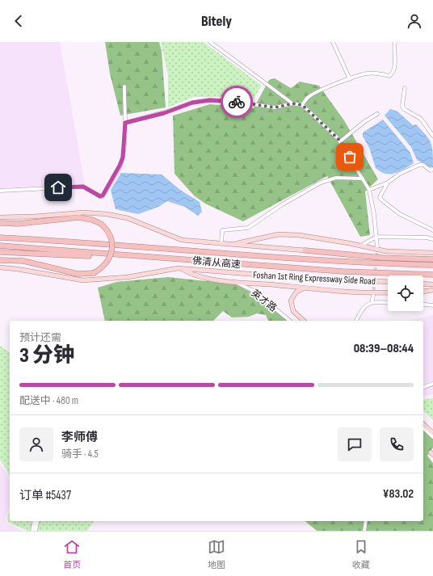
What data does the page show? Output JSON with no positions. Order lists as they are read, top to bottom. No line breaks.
{"streets":{"highway":["佛清从高速"],"main road":["Foshan 1st Ring Expressway Side Road","英才路"]},"page":{"header":"Bitely","heading":["3 分钟","预计还需","08:39–08:44"],"panel":["李师傅","骑手 · 4.5","订单 #5437","¥83.02"],"bar":"配送中 · 480 m","tabs":["首页","地图","收藏"]}}
